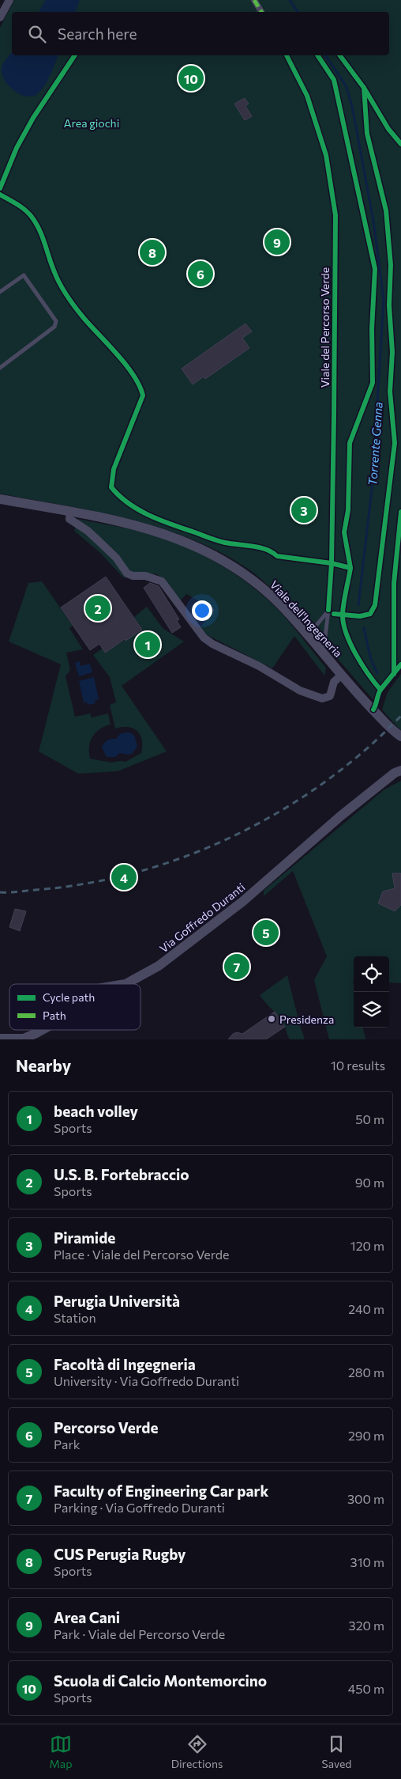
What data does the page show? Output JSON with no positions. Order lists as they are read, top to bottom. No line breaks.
{"streets":{"street":["Viale del Percorso Verde","Viale dell'Ingegneria","Via Goffredo Duranti"]},"crossings":[["Viale del Percorso Verde","Viale dell'Ingegneria"]],"water":["Torrente Genna"],"parks":["Area giochi"],"places":["Presidenza"],"legend":["Cycle path","Path"],"page":{"search":"Search here","pins":["10","9","8","6","3","2","1","4","5","7"],"heading":["Nearby","10 results"],"list":[{"mark":"1","name":"beach volley","note":"Sports","value":"50 m"},{"mark":"2","name":"U.S. B. Fortebraccio","note":"Sports","value":"90 m"},{"mark":"3","name":"Piramide","note":"Place · Viale del Percorso Verde","value":"120 m"},{"mark":"4","name":"Perugia Università","note":"Station","value":"240 m"},{"mark":"5","name":"Facoltà di Ingegneria","note":"University · Via Goffredo Duranti","value":"280 m"},{"mark":"6","name":"Percorso Verde","note":"Park","value":"290 m"},{"mark":"7","name":"Faculty of Engineering Car park","note":"Parking · Via Goffredo Duranti","value":"300 m"},{"mark":"8","name":"CUS Perugia Rugby","note":"Sports","value":"310 m"},{"mark":"9","name":"Area Cani","note":"Park · Viale del Percorso Verde","value":"320 m"},{"mark":"10","name":"Scuola di Calcio Montemorcino","note":"Sports","value":"450 m"}],"nav":["Map","Directions","Saved"]}}
